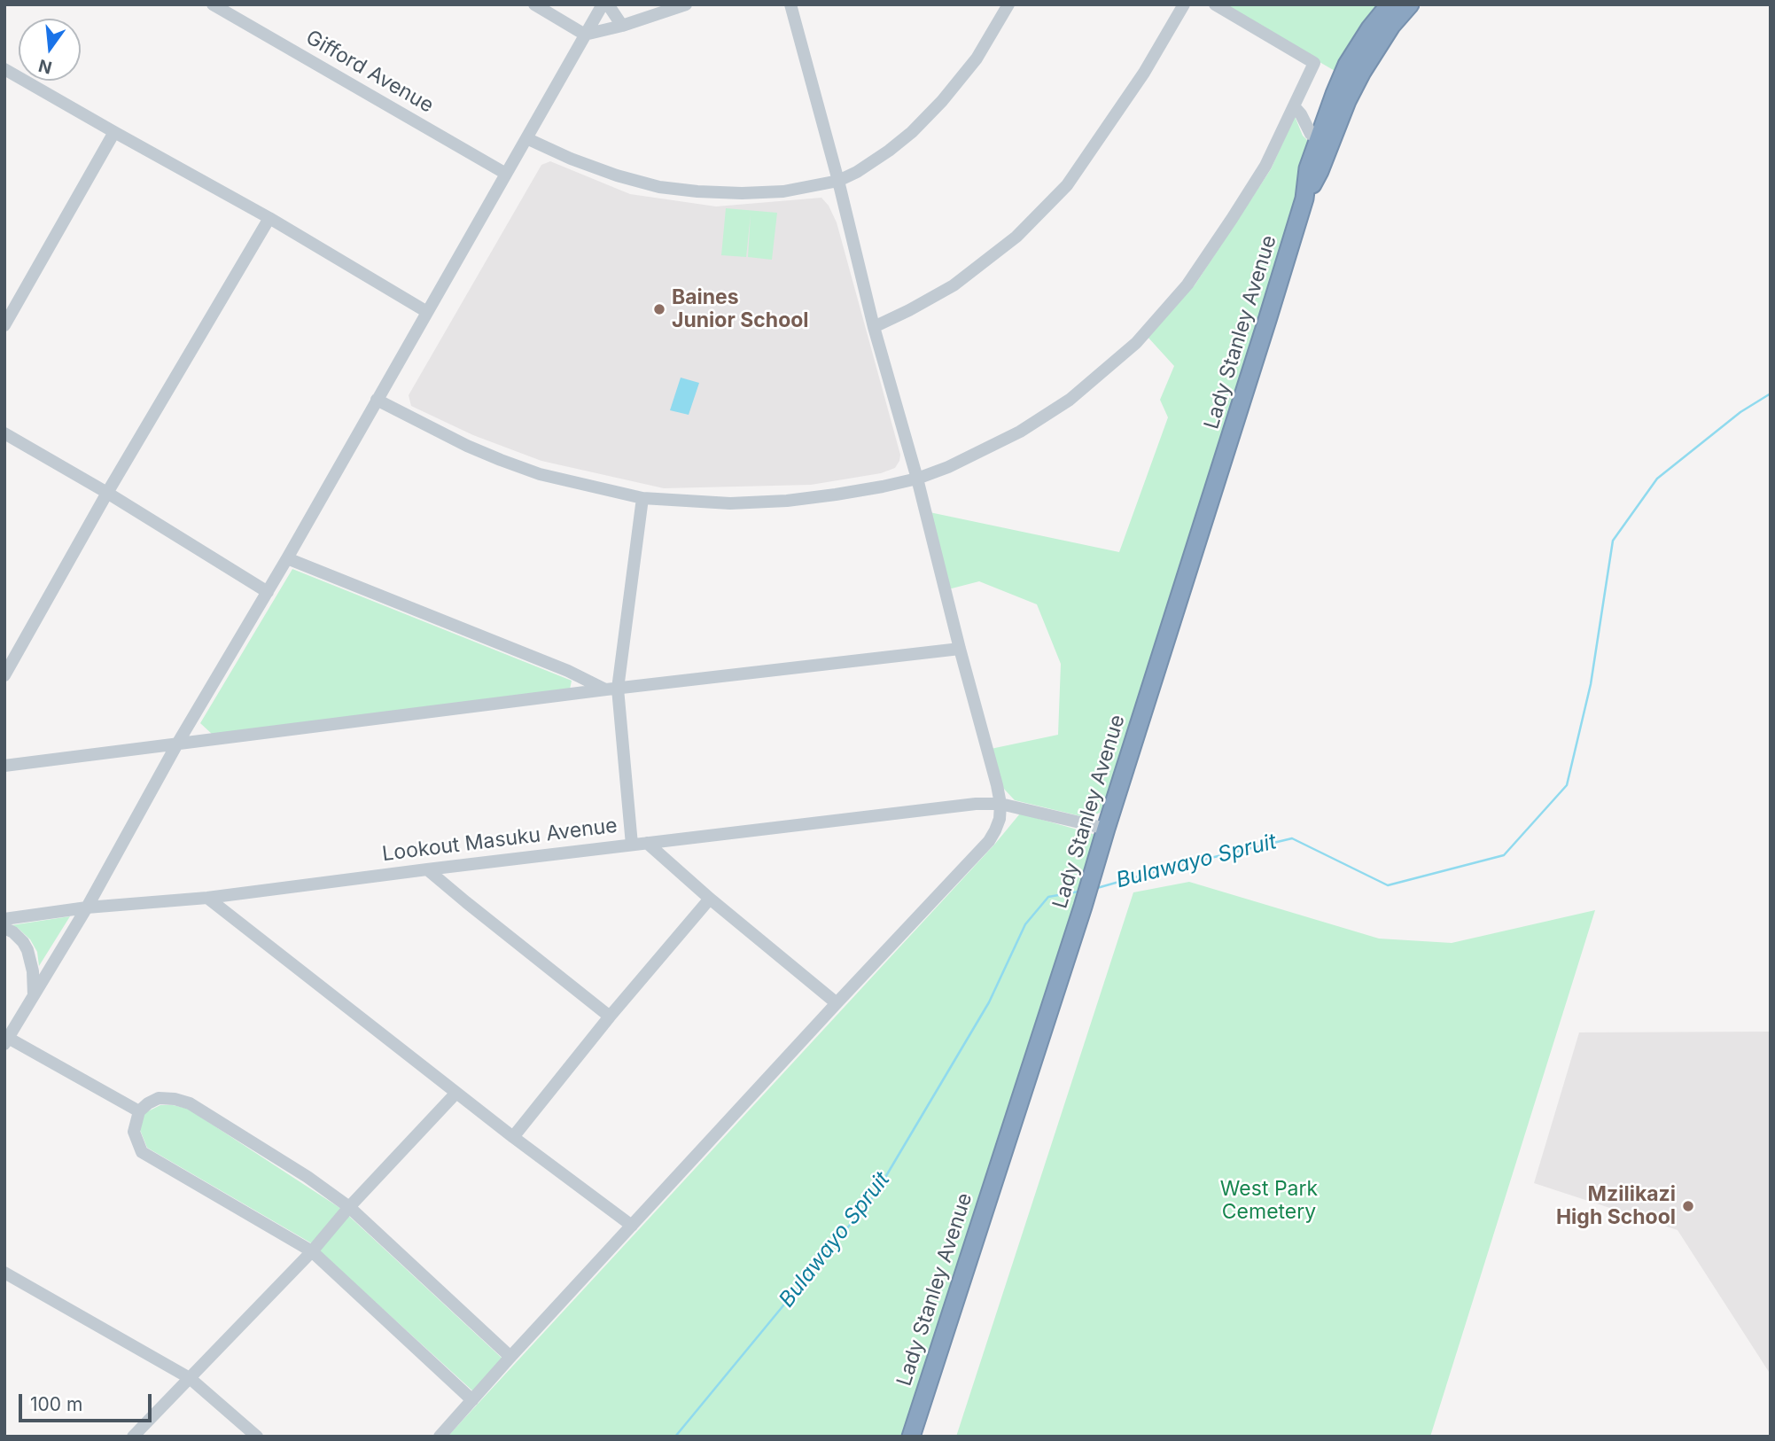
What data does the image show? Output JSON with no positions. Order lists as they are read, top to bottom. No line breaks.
{"streets":{"highway":["Lady Stanley Avenue"],"street":["Gifford Avenue","Lookout Masuku Avenue"]},"crossings":[["Lady Stanley Avenue","Lookout Masuku Avenue"]],"water":["Bulawayo Spruit"],"parks":["West Park Cemetery"],"places":["Baines Junior School","Mzilikazi High School"],"scale_bar":"100 m","north":"bottom"}
